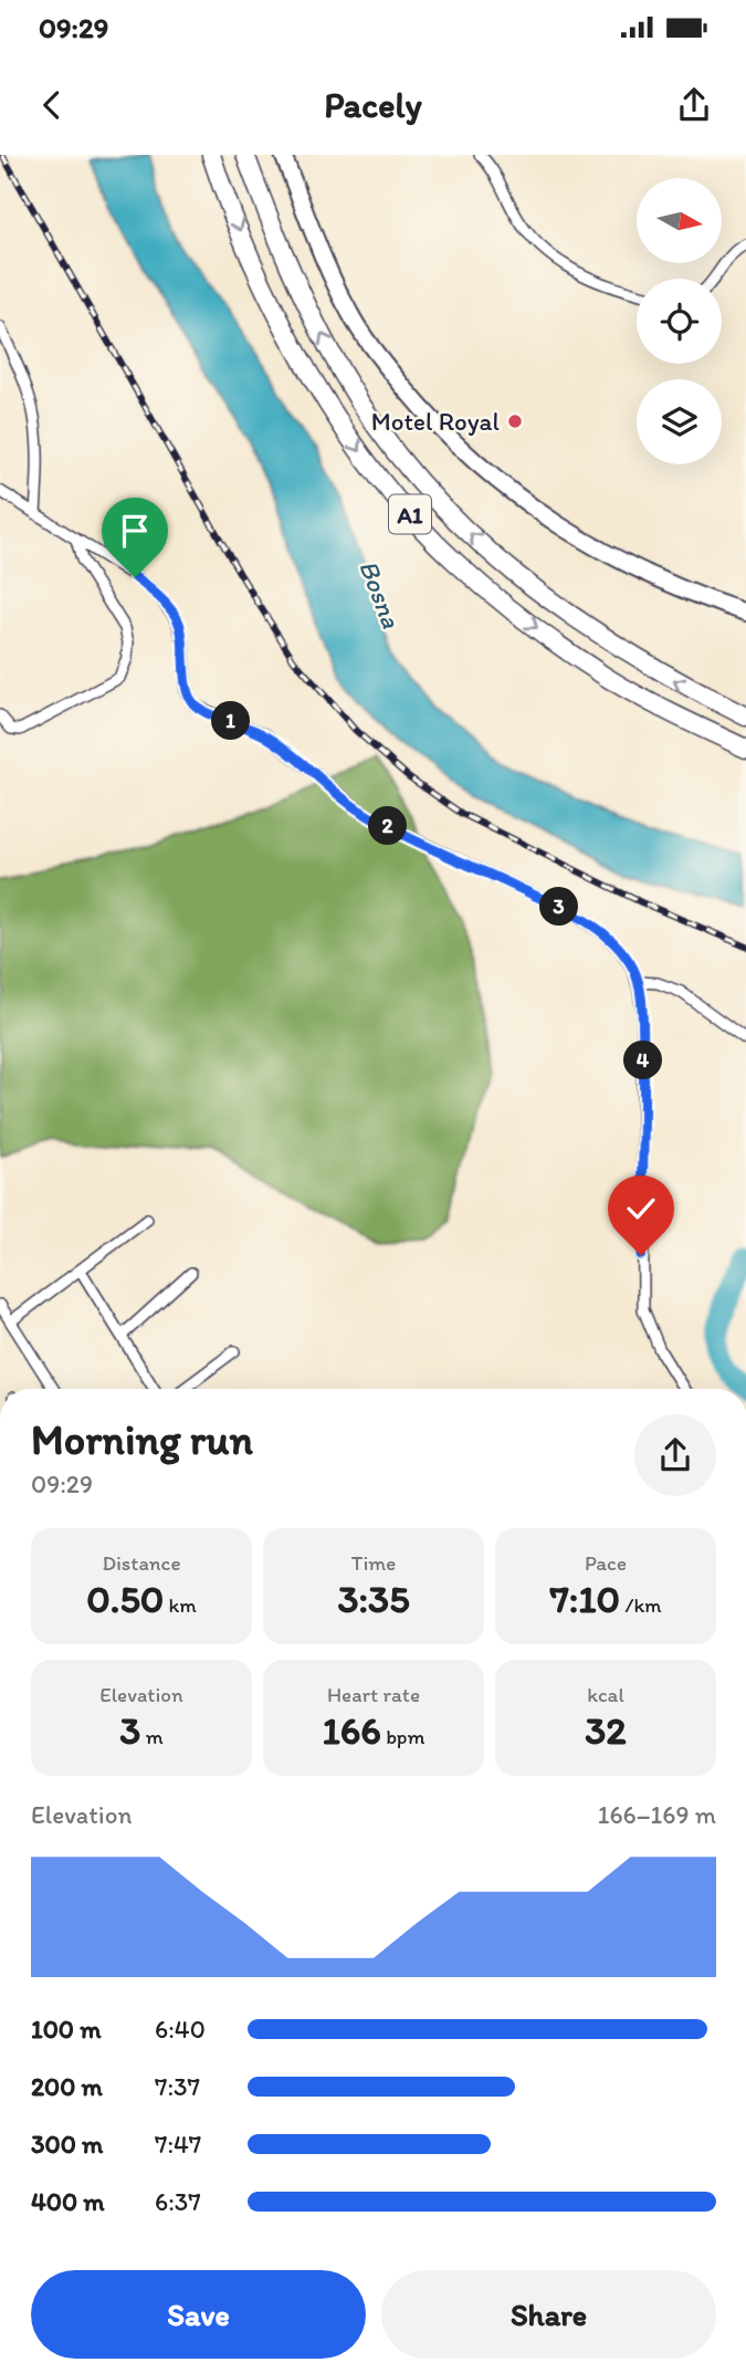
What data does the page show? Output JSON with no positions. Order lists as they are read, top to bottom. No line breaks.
{"streets":{"highway":["A1"]},"water":["Bosna"],"places":["Motel Royal"],"north":"right","page":{"status":"09:29","header":"Pacely","pins":["1","2","3","4"],"heading":["Morning run","09:29"],"stats":[["Distance","0.50 km"],["Time","3:35"],["Pace","7:10 /km"],["Elevation","3 m"],["Heart rate","166 bpm"],["kcal","32"]],"chart":["Elevation","166–169 m"],"list":[{"name":"100 m","note":"6:40"},{"name":"200 m","note":"7:37"},{"name":"300 m","note":"7:47"},{"name":"400 m","note":"6:37"}],"buttons":["Save","Share"]}}
